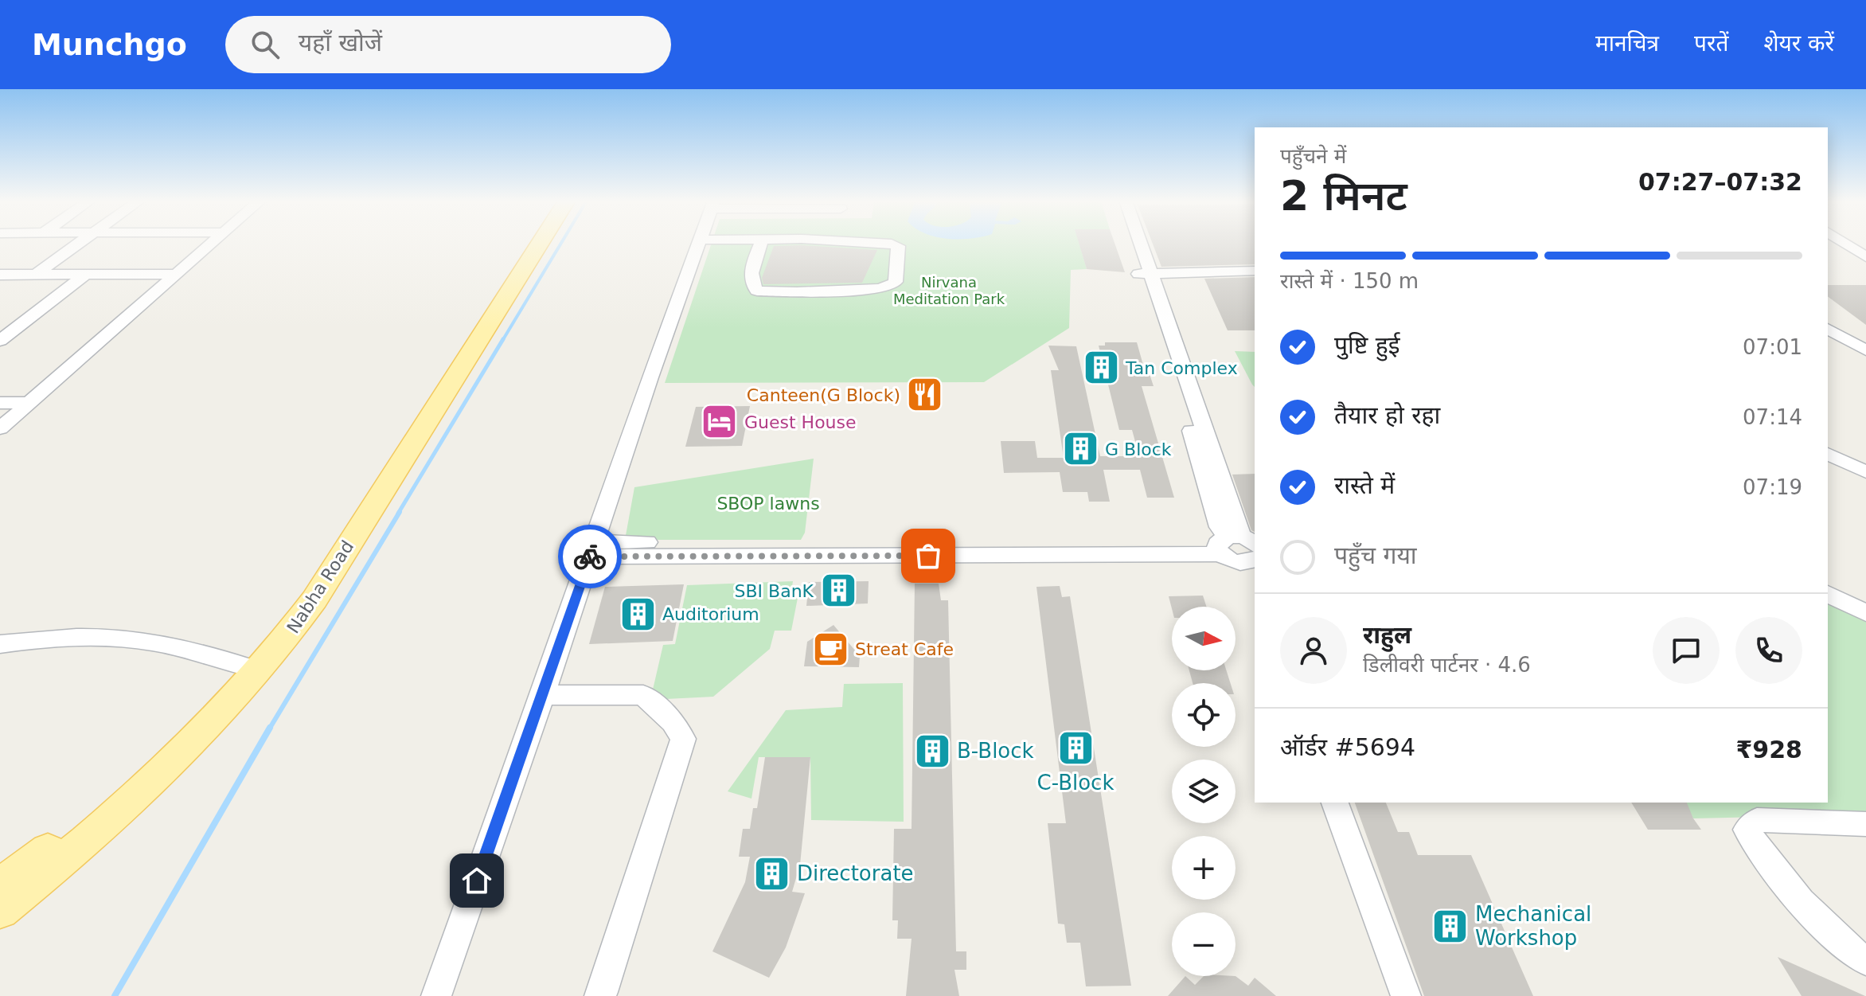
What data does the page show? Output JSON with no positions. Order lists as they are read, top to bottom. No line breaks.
{"streets":{"main road":["Nabha Road"]},"parks":["Nirvana Meditation Park","SBOP lawns"],"places":{"building":["Tan Complex","G Block","SBI BanK","Auditorium","C-Block","B-Block","Directorate","Mechanical Workshop"],"restaurant":["Canteen(G Block)"],"hotel":["Guest House"],"cafe":["Streat Cafe"]},"north":"right","page":{"header":"Munchgo","search":"यहाँ खोजें","nav":["मानचित्र","परतें","शेयर करें"],"heading":["2 मिनट","पहुँचने में","07:27–07:32"],"panel":["राहुल","डिलीवरी पार्टनर · 4.6","ऑर्डर #5694","₹928"],"bar":"रास्ते में · 150 m","list":[["पुष्टि हुई","07:01"],["तैयार हो रहा","07:14"],["रास्ते में","07:19"],"पहुँच गया"],"map_buttons":["+","−"]}}
